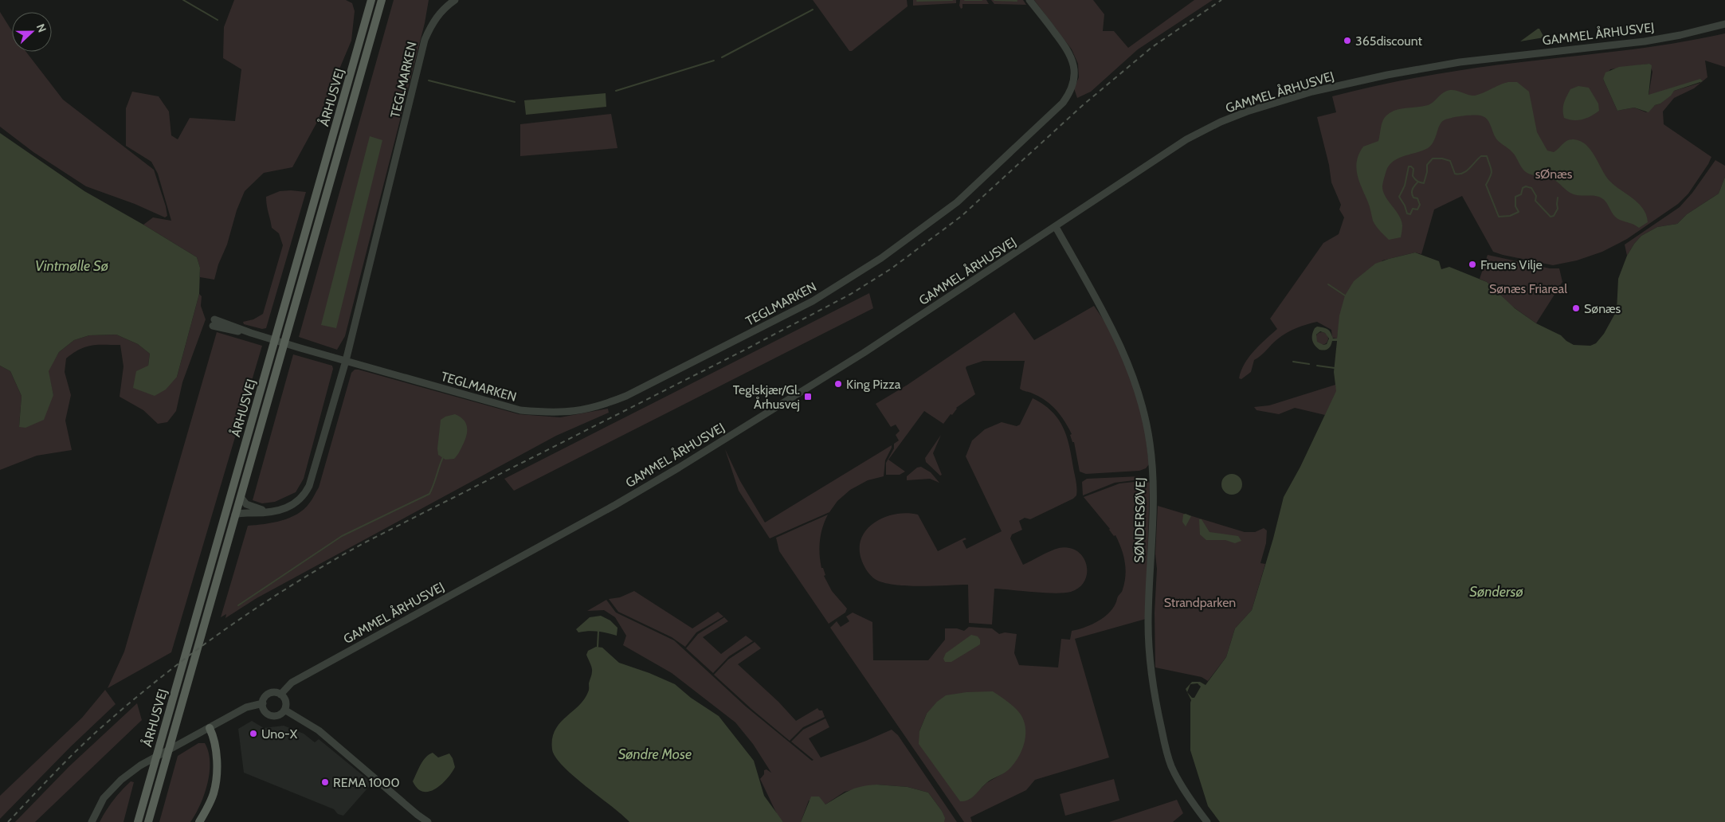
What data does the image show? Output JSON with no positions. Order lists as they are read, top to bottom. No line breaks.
{"streets":{"main road":["ÅRHUSVEJ"],"street":["GAMMEL ÅRHUSVEJ","TEGLMARKEN","SØNDERSØVEJ"]},"crossings":[["GAMMEL ÅRHUSVEJ","SØNDERSØVEJ"],["TEGLMARKEN","ÅRHUSVEJ"]],"water":["Vintmølle Sø","Søndersø","Søndre Mose"],"parks":["sØnæs","Sønæs Friareal","Strandparken"],"places":{"other":["365discount","Fruens Vilje","Sønæs","King Pizza","Uno-X","REMA 1000"],"transit":["Teglskjær/Gl. Århusvej"]},"north":"right"}
